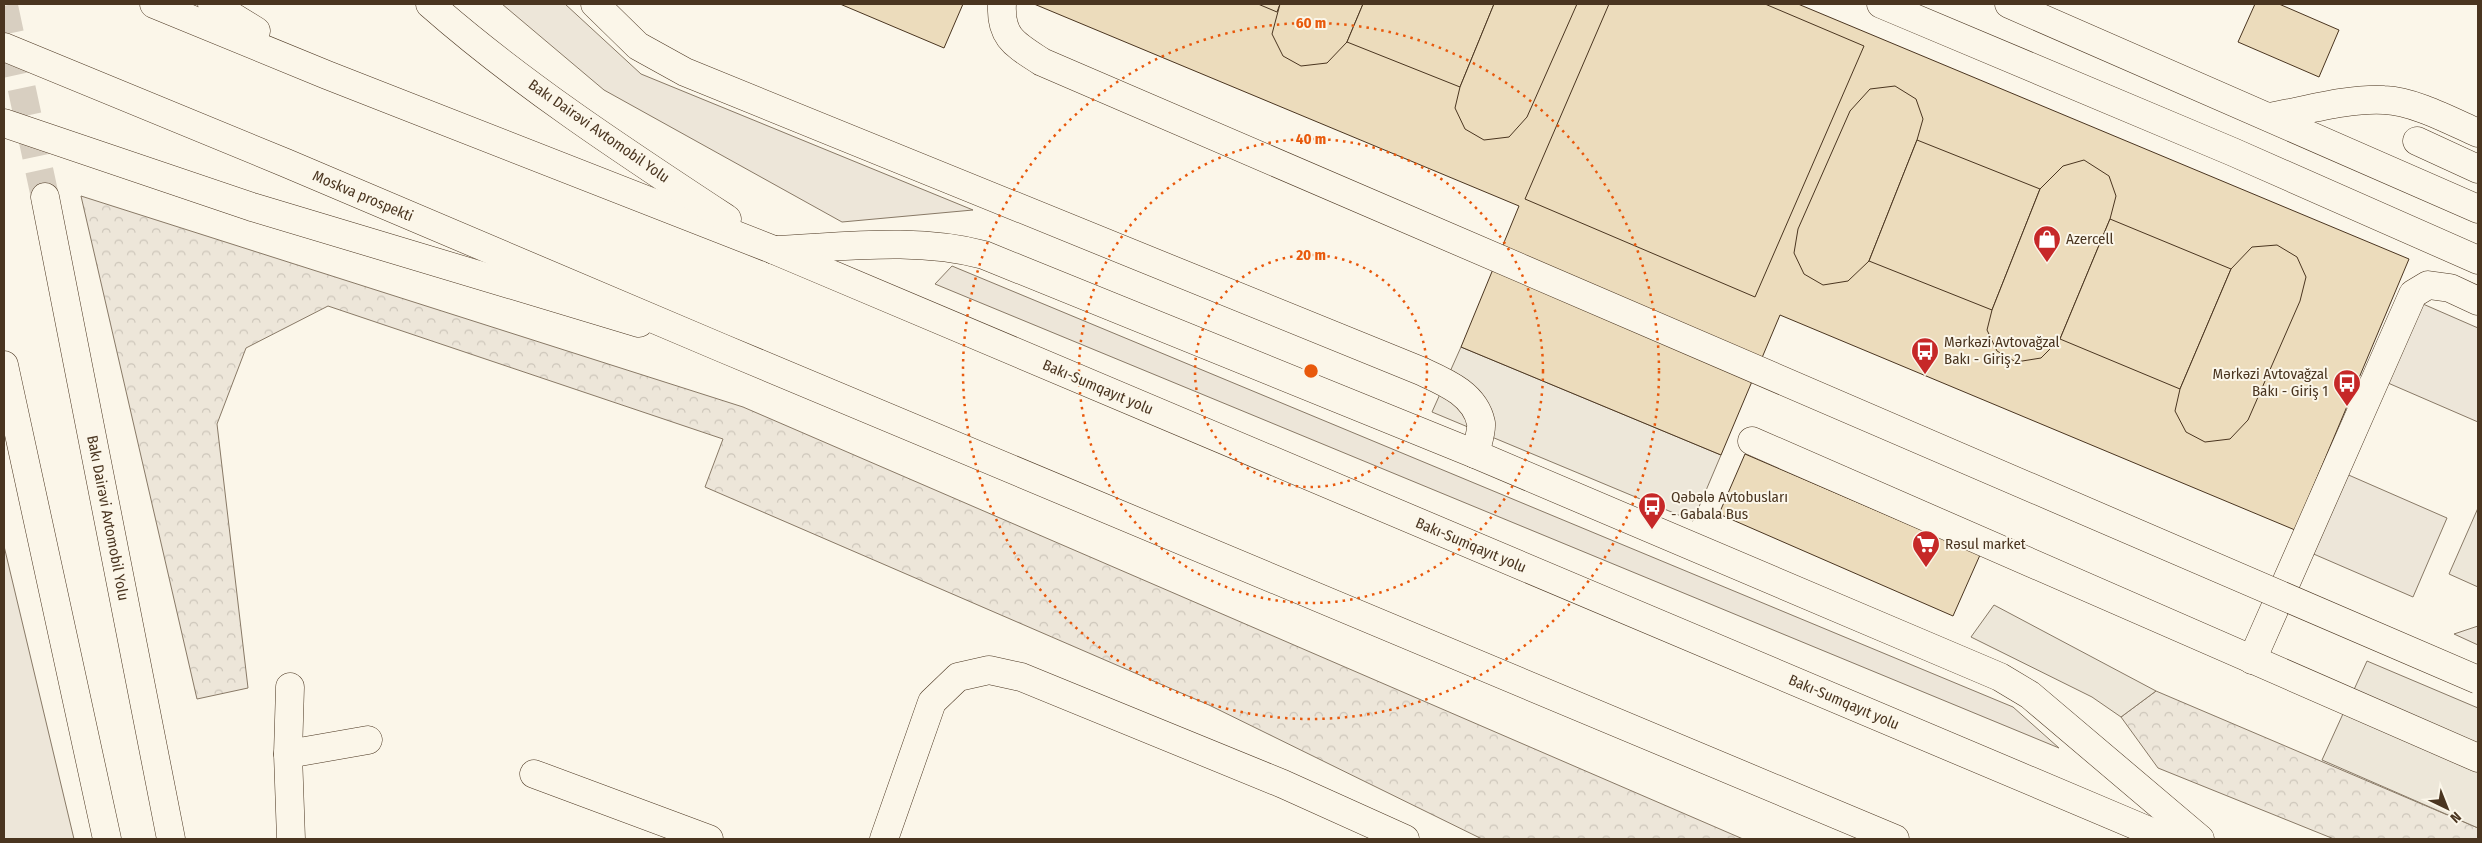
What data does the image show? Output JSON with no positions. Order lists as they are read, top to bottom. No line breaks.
{"streets":{"main road":["Bakı Dairəvi Avtomobil Yolu","Moskva prospekti","Bakı-Sumqayıt yolu"]},"crossings":[["Bakı Dairəvi Avtomobil Yolu","Bakı-Sumqayıt yolu"]],"places":{"shop":["Azercell"],"bus stop":["Mərkəzi Avtovağzal Bakı - Giriş 2","Mərkəzi Avtovağzal Bakı - Giriş 1","Qəbələ Avtobusları - Gabala Bus"],"supermarket":["Rәsul market"]},"north":"bottom right","rings":["60 m","40 m","20 m"]}
